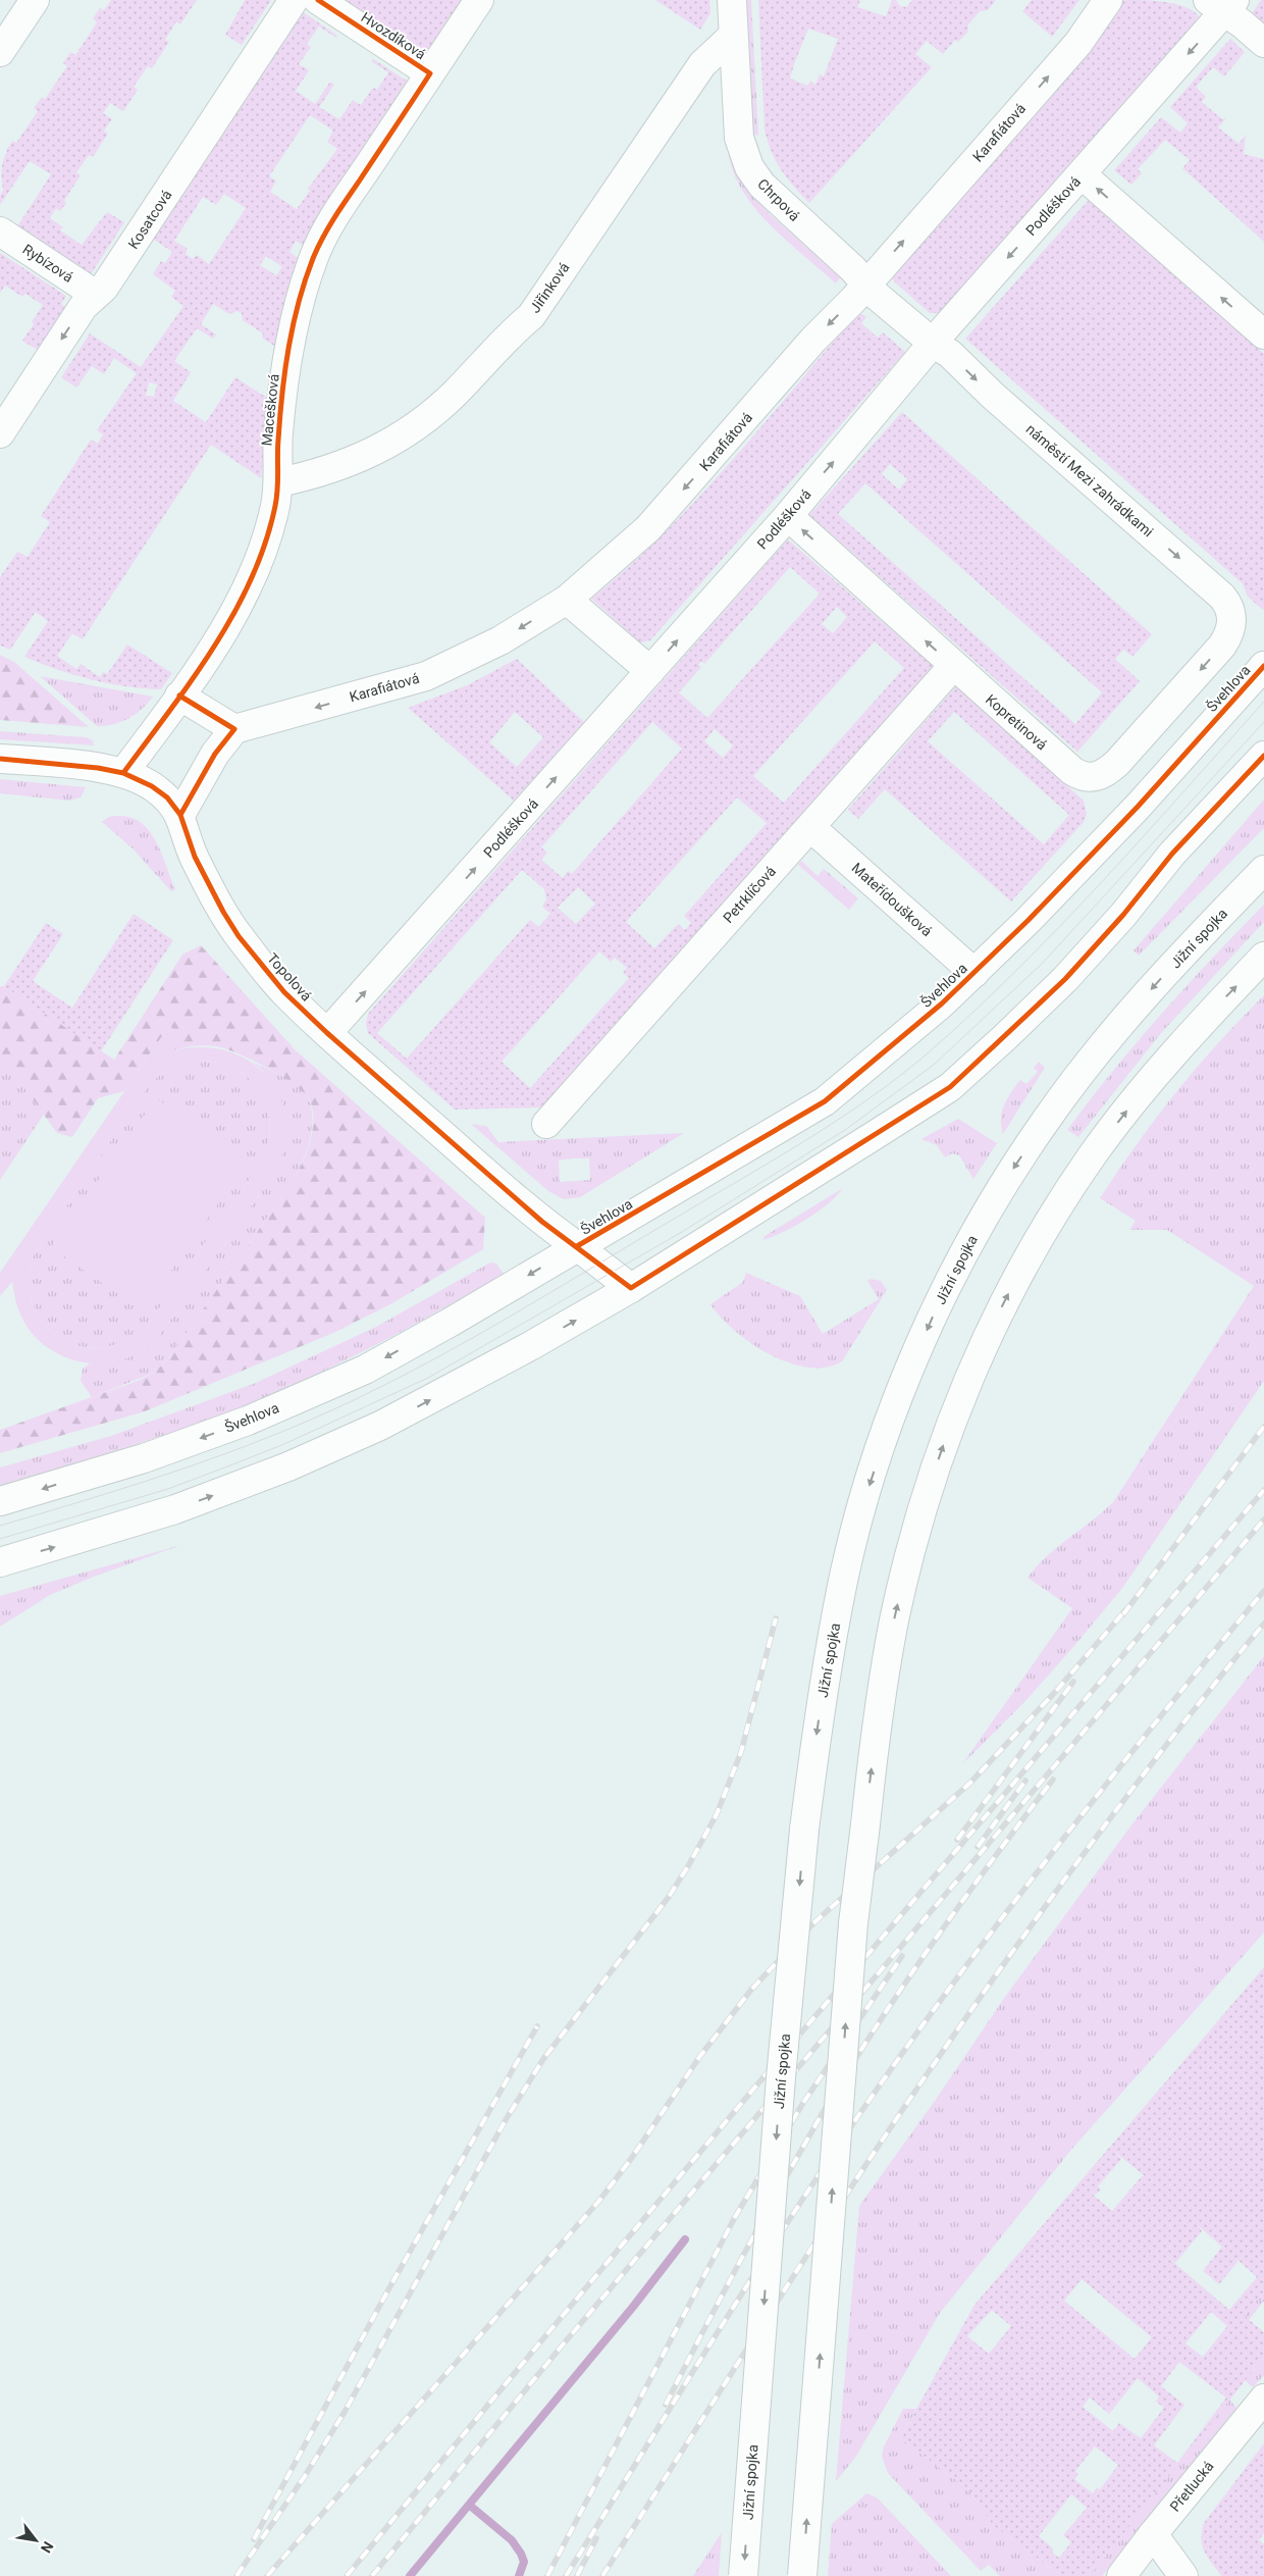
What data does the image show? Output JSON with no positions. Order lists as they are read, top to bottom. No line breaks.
{"streets":{"main road":["Hvozdíková","Karafiátová","Chrpová","Podléšková","Kosatcová","Rybízová","Jiřinková","Macešková","náměstí Mezi zahrádkami","Švehlova","Kopretinová","Petrklíčová","Mateřídoušková","Jižní spojka","Topolová","Přetlucká"]},"crossings":[["Hvozdíková","Macešková"],["Karafiátová","Chrpová"],["Chrpová","Podléšková"],["Chrpová","Jiřinková"],["Chrpová","náměstí Mezi zahrádkami"],["Podléšková","náměstí Mezi zahrádkami"],["Podléšková","Kopretinová"],["Podléšková","Topolová"],["Kosatcová","Rybízová"],["Jiřinková","Macešková"],["Macešková","Topolová"],["náměstí Mezi zahrádkami","Kopretinová"],["Švehlova","Mateřídoušková"],["Švehlova","Topolová"],["Kopretinová","Petrklíčová"],["Petrklíčová","Mateřídoušková"]],"north":"bottom right"}
